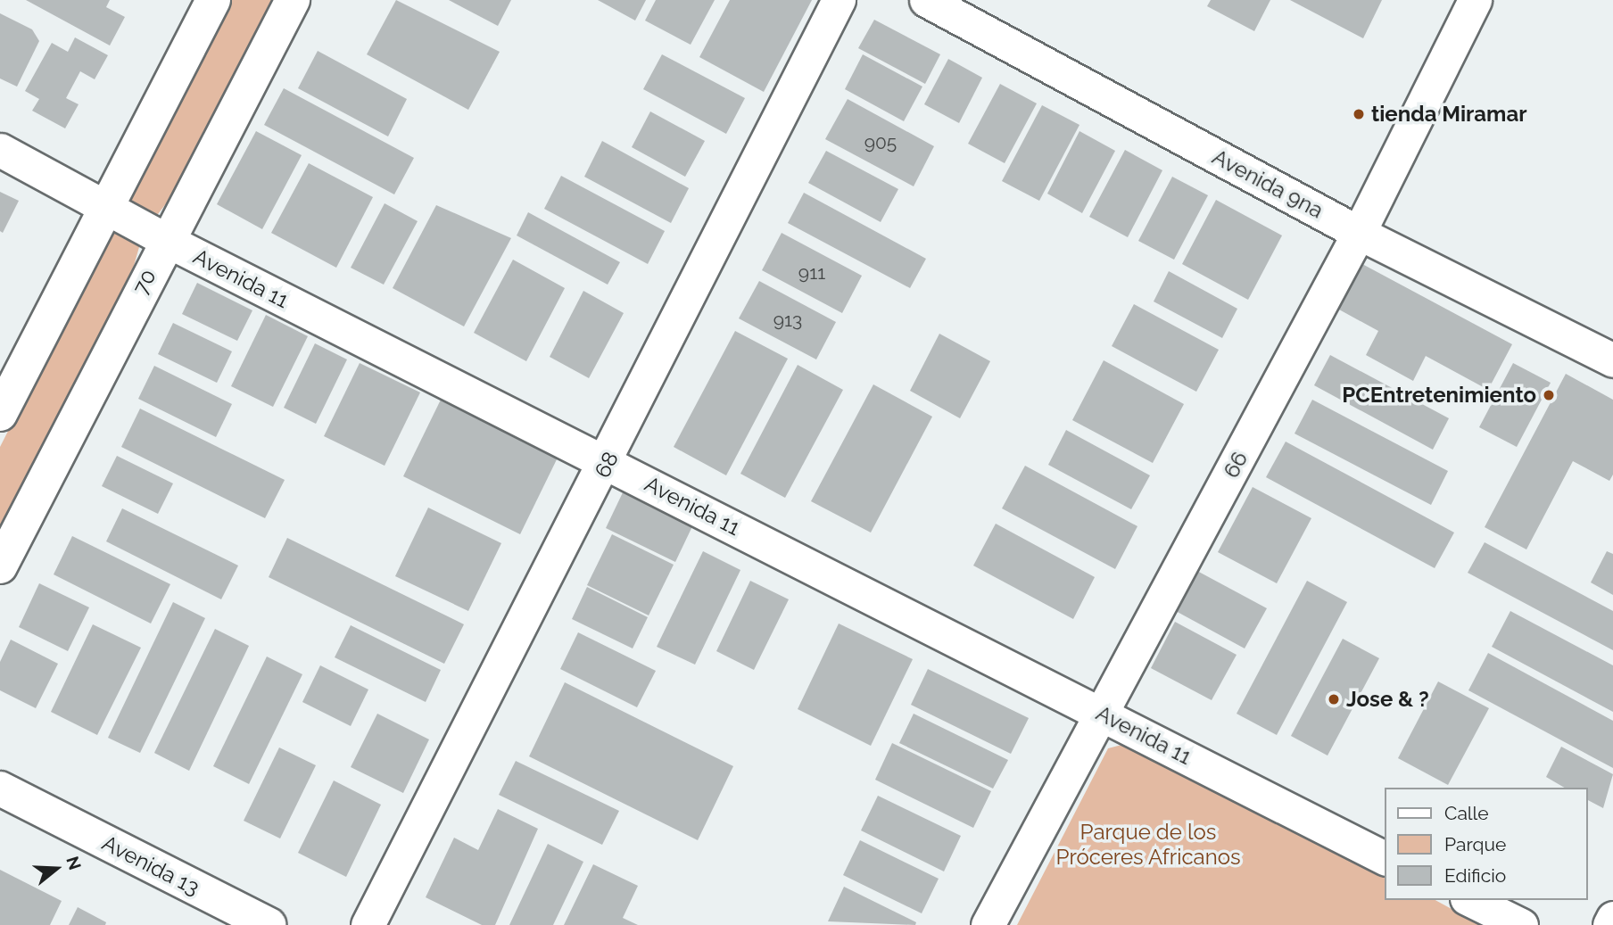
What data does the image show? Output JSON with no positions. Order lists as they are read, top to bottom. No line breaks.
{"streets":{"main road":["70","Avenida 13"],"street":["Avenida 9na","Avenida 11","68","66"]},"crossings":[["Avenida 9na","66"],["Avenida 11","70"],["Avenida 11","68"],["Avenida 11","66"]],"parks":["Parque de los Próceres Africanos"],"places":["tienda Miramar","PCEntretenimiento","Jose & ?"],"house_numbers":["905","911","913"],"legend":["Calle","Parque","Edificio"],"north":"right"}
